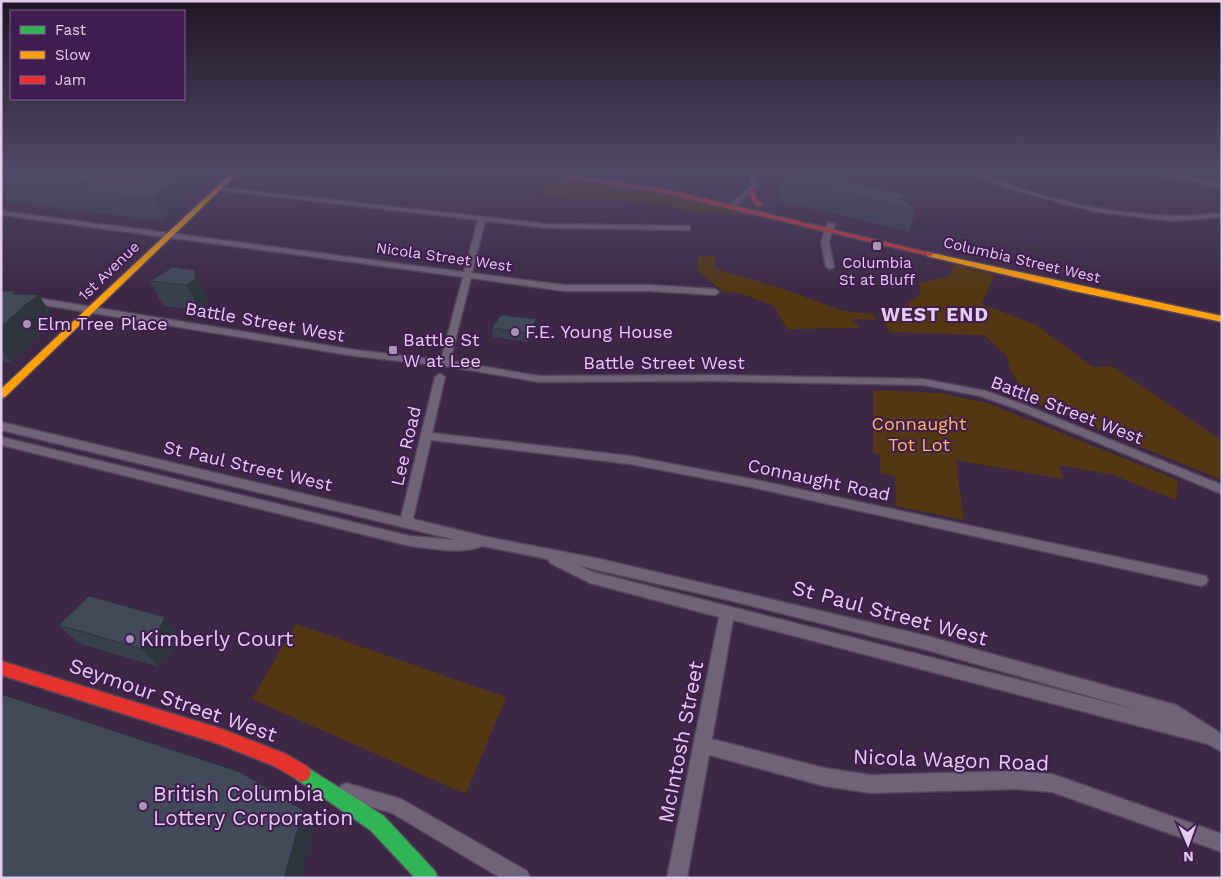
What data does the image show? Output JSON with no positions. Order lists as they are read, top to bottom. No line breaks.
{"streets":{"main road":["Columbia Street West","1st Avenue","Seymour Street West"],"street":["Nicola Street West","Battle Street West","Lee Road","St Paul Street West","Connaught Road","McIntosh Street","Nicola Wagon Road"]},"crossings":[["Nicola Street West","1st Avenue"],["1st Avenue","Battle Street West"],["Lee Road","St Paul Street West"],["Lee Road","Connaught Road"],["St Paul Street West","McIntosh Street"],["McIntosh Street","Nicola Wagon Road"]],"districts":["WEST END"],"parks":["Connaught Tot Lot"],"places":{"transit":["Columbia St at Bluff","Battle St W at Lee"],"other":["Elm Tree Place","F.E. Young House","Kimberly Court","British Columbia Lottery Corporation"]},"legend":["Fast","Slow","Jam"],"north":"bottom"}
